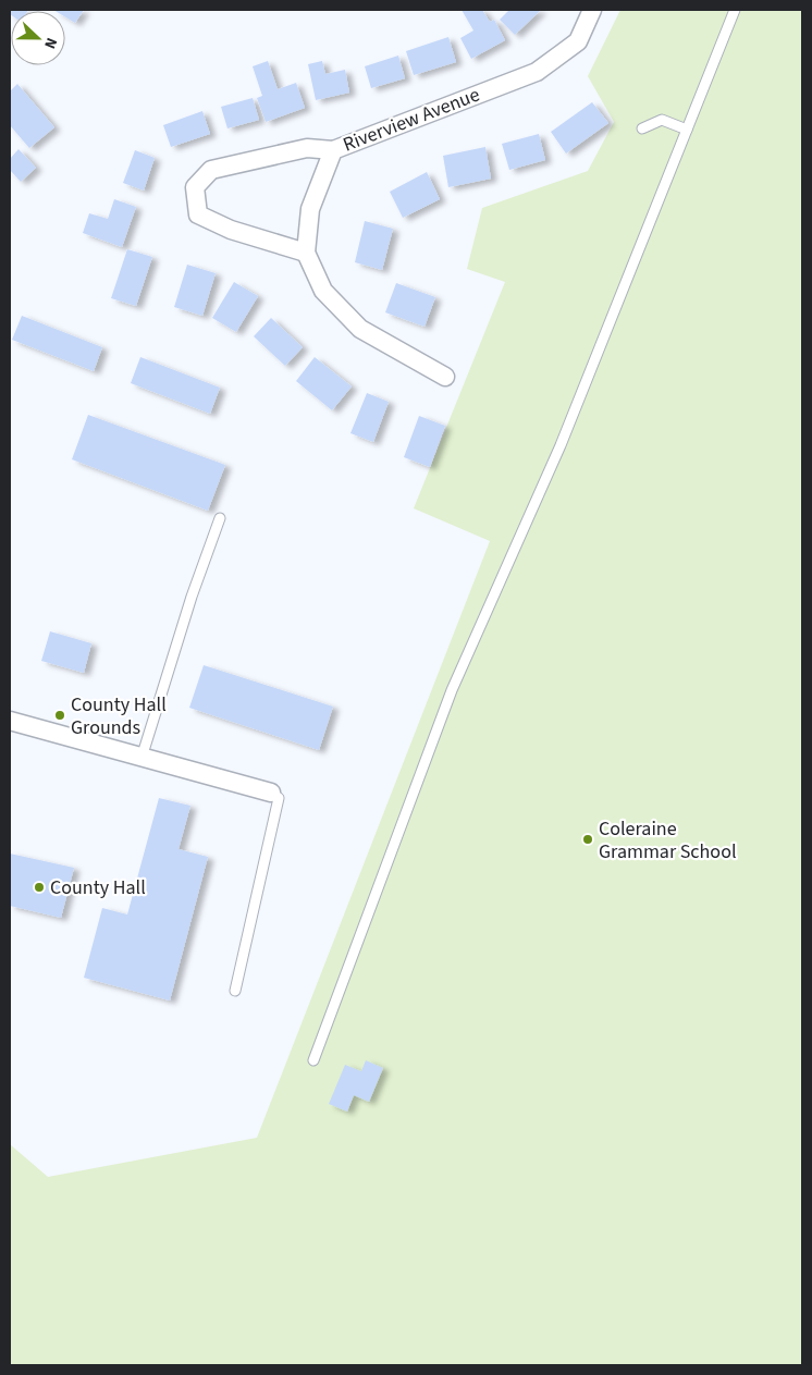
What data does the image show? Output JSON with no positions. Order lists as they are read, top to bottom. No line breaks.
{"streets":{"street":["Riverview Avenue"]},"places":["County Hall Grounds","Coleraine Grammar School","County Hall"],"north":"right"}
